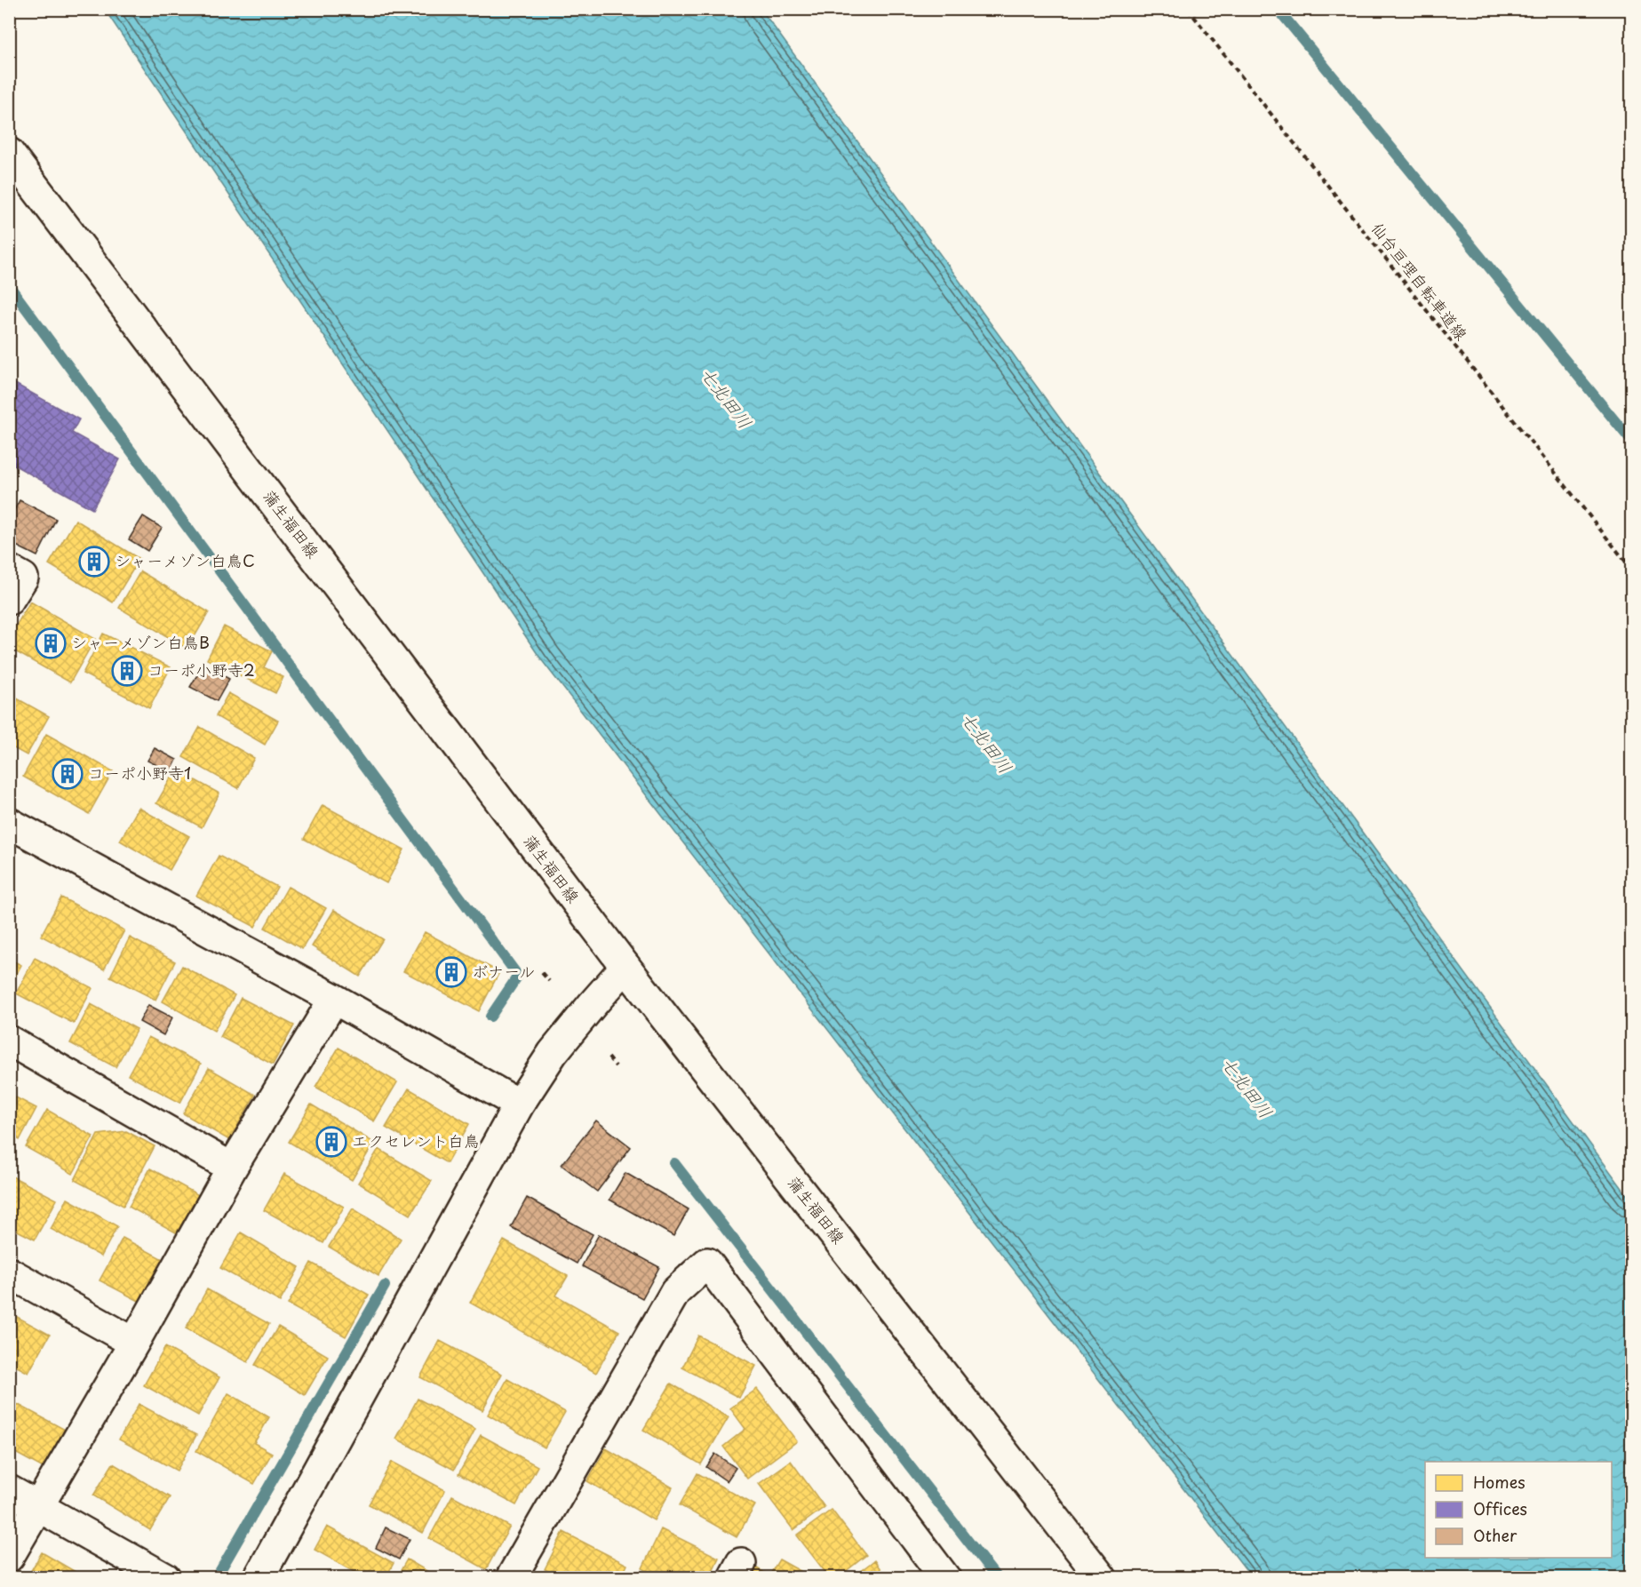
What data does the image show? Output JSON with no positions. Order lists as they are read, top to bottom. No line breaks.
{"streets":{"street":["蒲生福田線"],"path":["仙台亘理自転車道線"]},"water":["七北田川"],"places":{"building":["シャーメゾン白鳥C","シャーメゾン白鳥B","コーポ小野寺2","コーポ小野寺1","ボナール","エクセレント白鳥"]},"legend":["Homes","Offices","Other"]}
